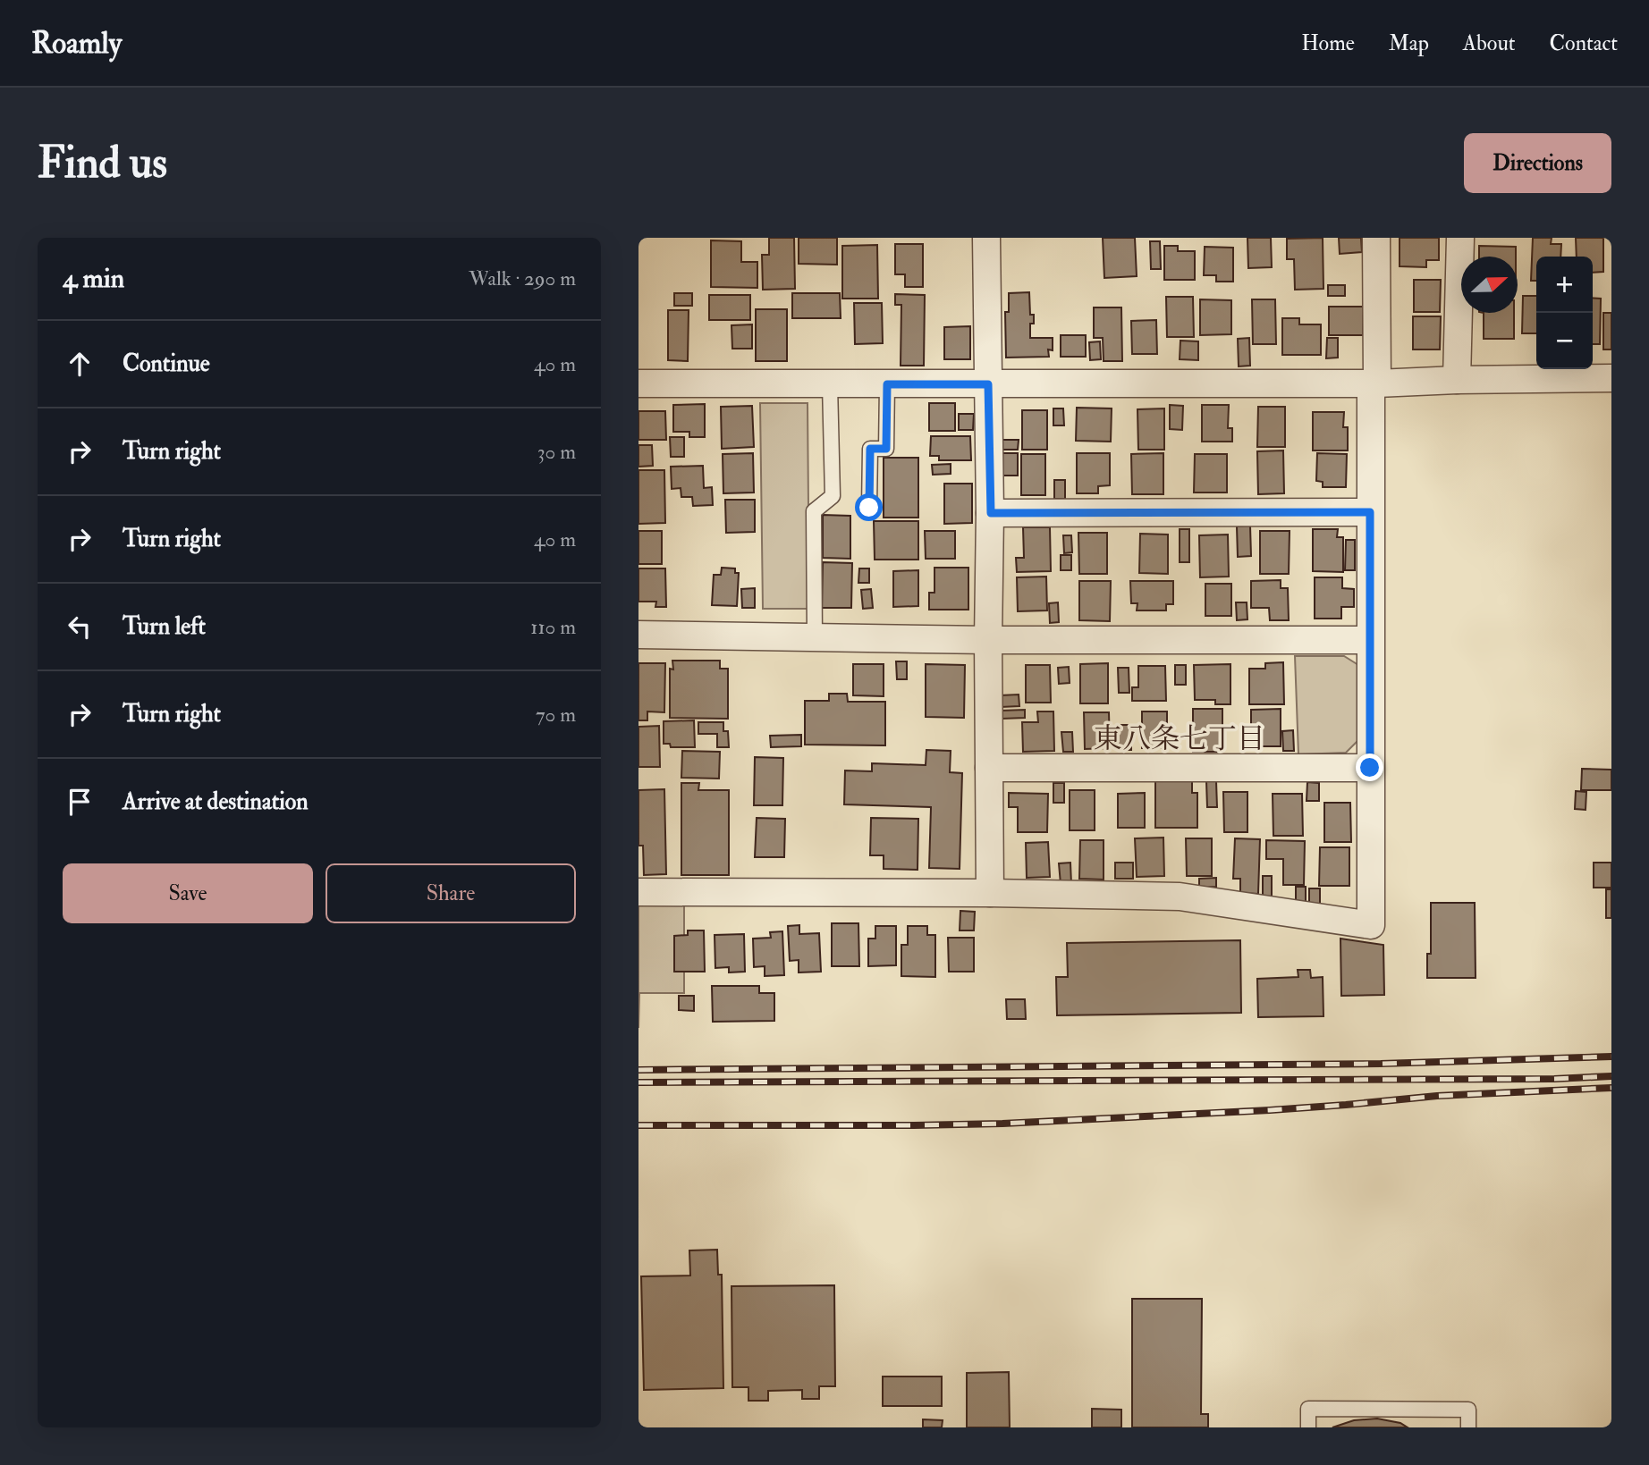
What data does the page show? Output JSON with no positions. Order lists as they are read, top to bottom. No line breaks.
{"districts":["東八条七丁目"],"north":"right","page":{"header":"Roamly","nav":["Home","Map","About","Contact"],"buttons":["Directions",["Save","Share"]],"title":"Find us","heading":["4 min","Walk · 290 m"],"map_buttons":["+","−"],"list":[["Continue","40 m"],["Turn right","30 m"],["Turn right","40 m"],["Turn left","110 m"],["Turn right","70 m"],"Arrive at destination"]}}
